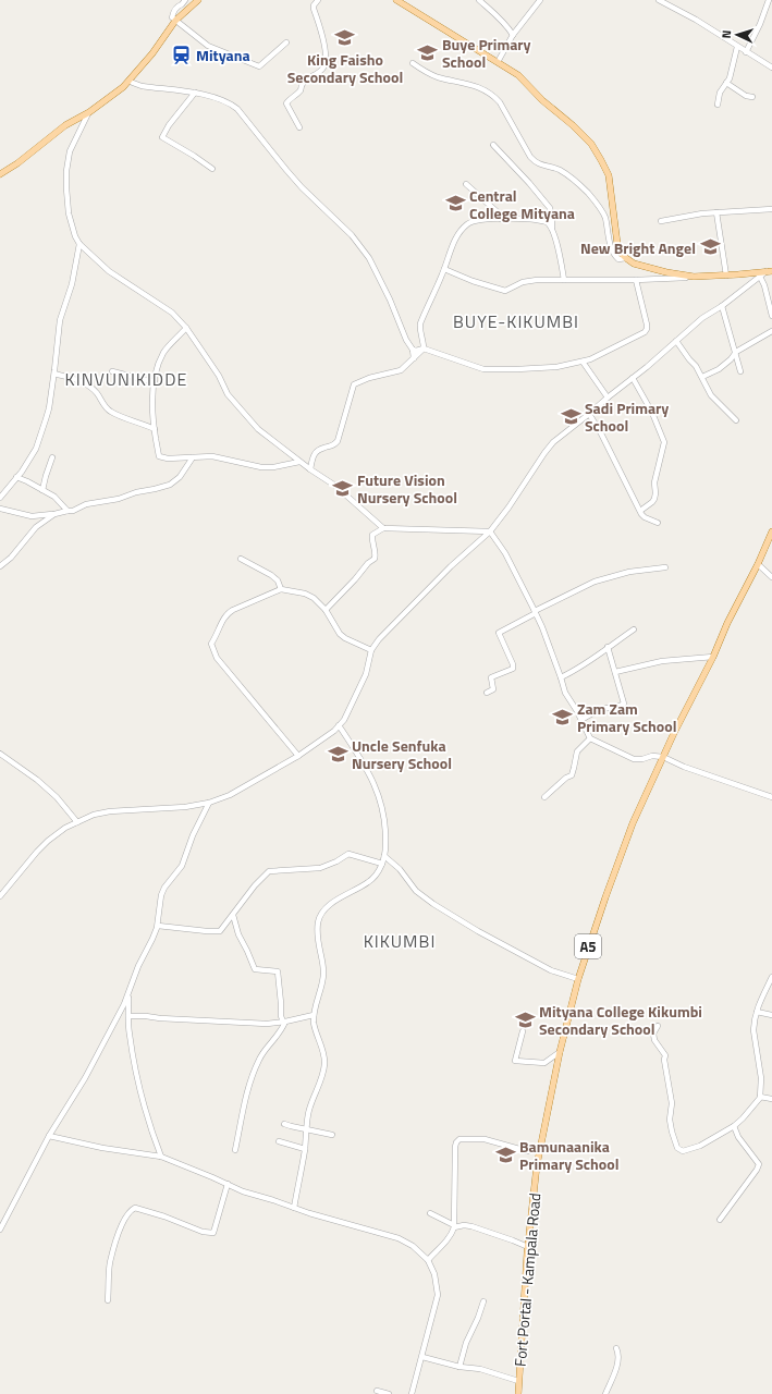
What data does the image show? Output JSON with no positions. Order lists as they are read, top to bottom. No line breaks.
{"streets":{"main road":["A5","Fort Portal - Kampala Road"]},"districts":["BUYE-KIKUMBI","KINVUNIKIDDE","KIKUMBI"],"places":{"school or university":["King Faisho Secondary School","Buye Primary School","Central College Mityana","New Bright Angel","Sadi Primary School","Future Vision Nursery School","Zam Zam Primary School","Uncle Senfuka Nursery School","Mityana College Kikumbi Secondary School","Bamunaanika Primary School"],"station":["Mityana"]},"north":"left"}
